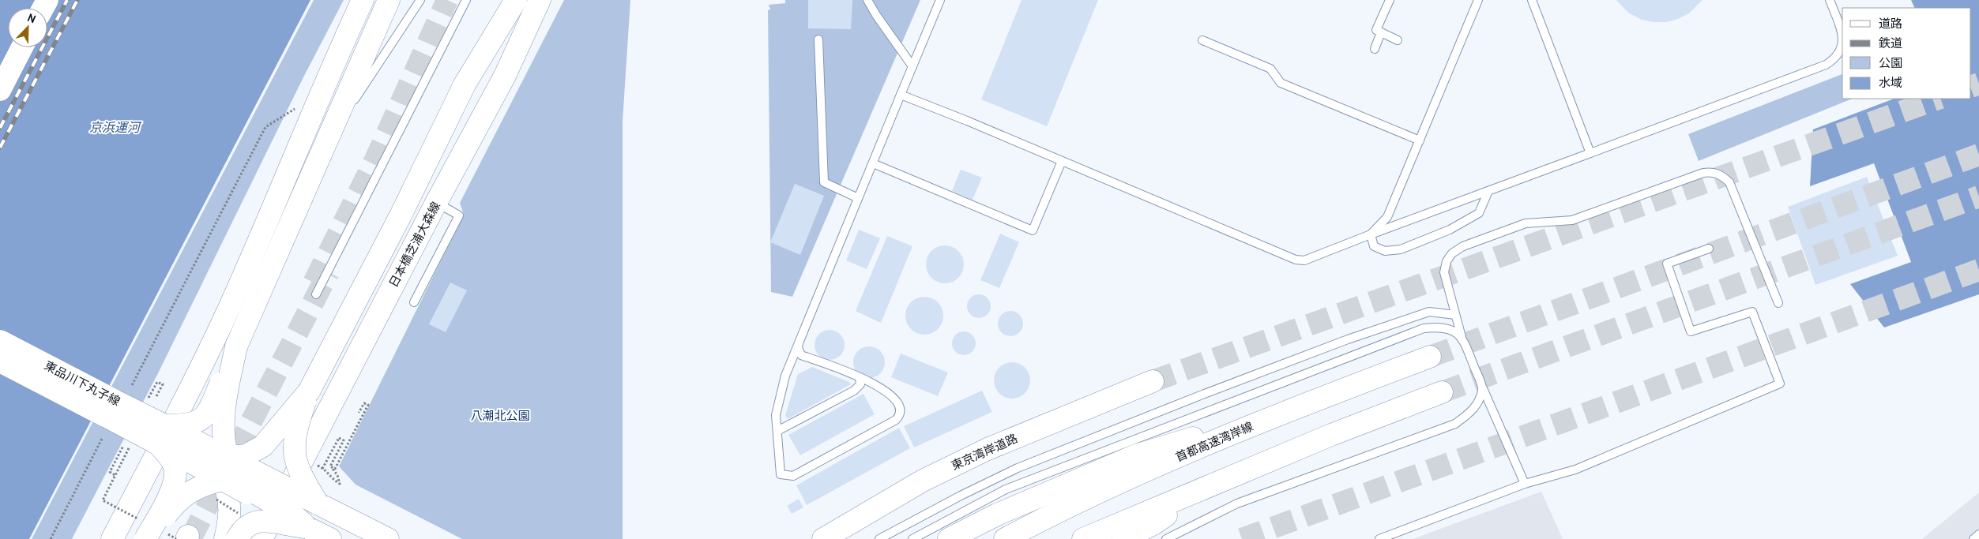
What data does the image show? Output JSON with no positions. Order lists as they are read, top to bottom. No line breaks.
{"streets":{"main road":["日本橋芝浦大森線","東品川下丸子線","首都高速湾岸線","東京湾岸道路"]},"water":["京浜運河"],"parks":["八潮北公園"],"legend":["道路","鉄道","公園","水域"],"north":"top right"}
